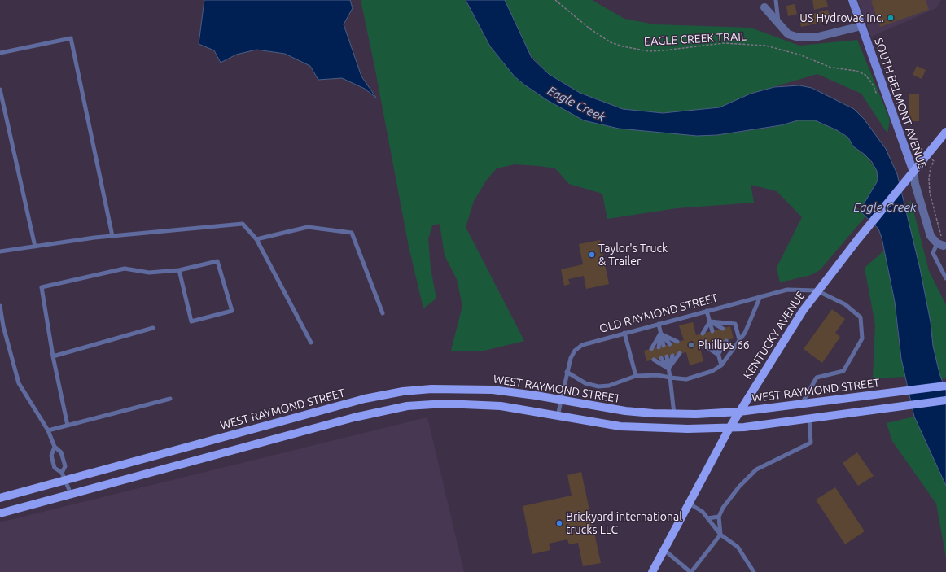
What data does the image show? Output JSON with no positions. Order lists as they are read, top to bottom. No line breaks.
{"streets":{"main road":["SOUTH BELMONT AVENUE","KENTUCKY AVENUE","WEST RAYMOND STREET"],"lane":["OLD RAYMOND STREET"],"path":["EAGLE CREEK TRAIL"]},"crossings":[["SOUTH BELMONT AVENUE","KENTUCKY AVENUE"],["OLD RAYMOND STREET","KENTUCKY AVENUE"],["OLD RAYMOND STREET","WEST RAYMOND STREET"],["KENTUCKY AVENUE","WEST RAYMOND STREET"]],"water":["Eagle Creek"],"places":["US Hydrovac Inc.","Taylor's Truck & Trailer","Phillips 66","Brickyard international trucks LLC"]}
